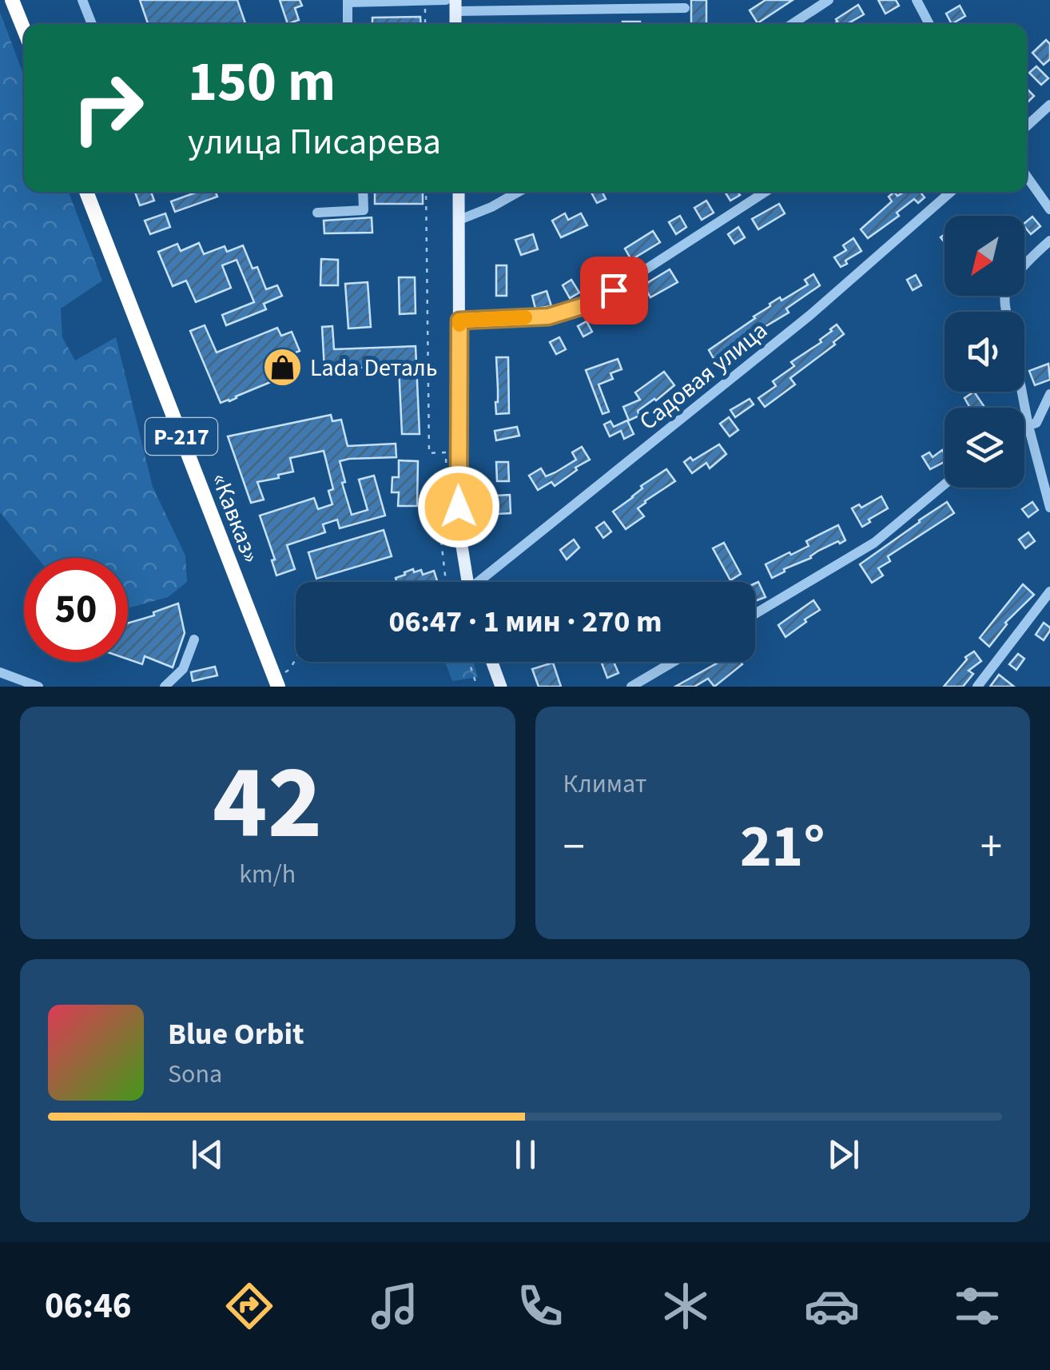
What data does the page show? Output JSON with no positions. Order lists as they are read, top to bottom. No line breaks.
{"streets":{"highway":["Р-217","«Кавказ»"],"street":["Садовая улица"]},"places":{"shop":["Lada Dеталь"]},"north":"bottom left","page":{"turn":["150 m","улица Писарева"],"limit":"50","trip":"06:47 · 1 мин · 270 m","tile":[["42","km/h"],"Климат"],"heat":["−","21°","+"],"song":["Blue Orbit","Sona"],"tabs":"06:46"}}
